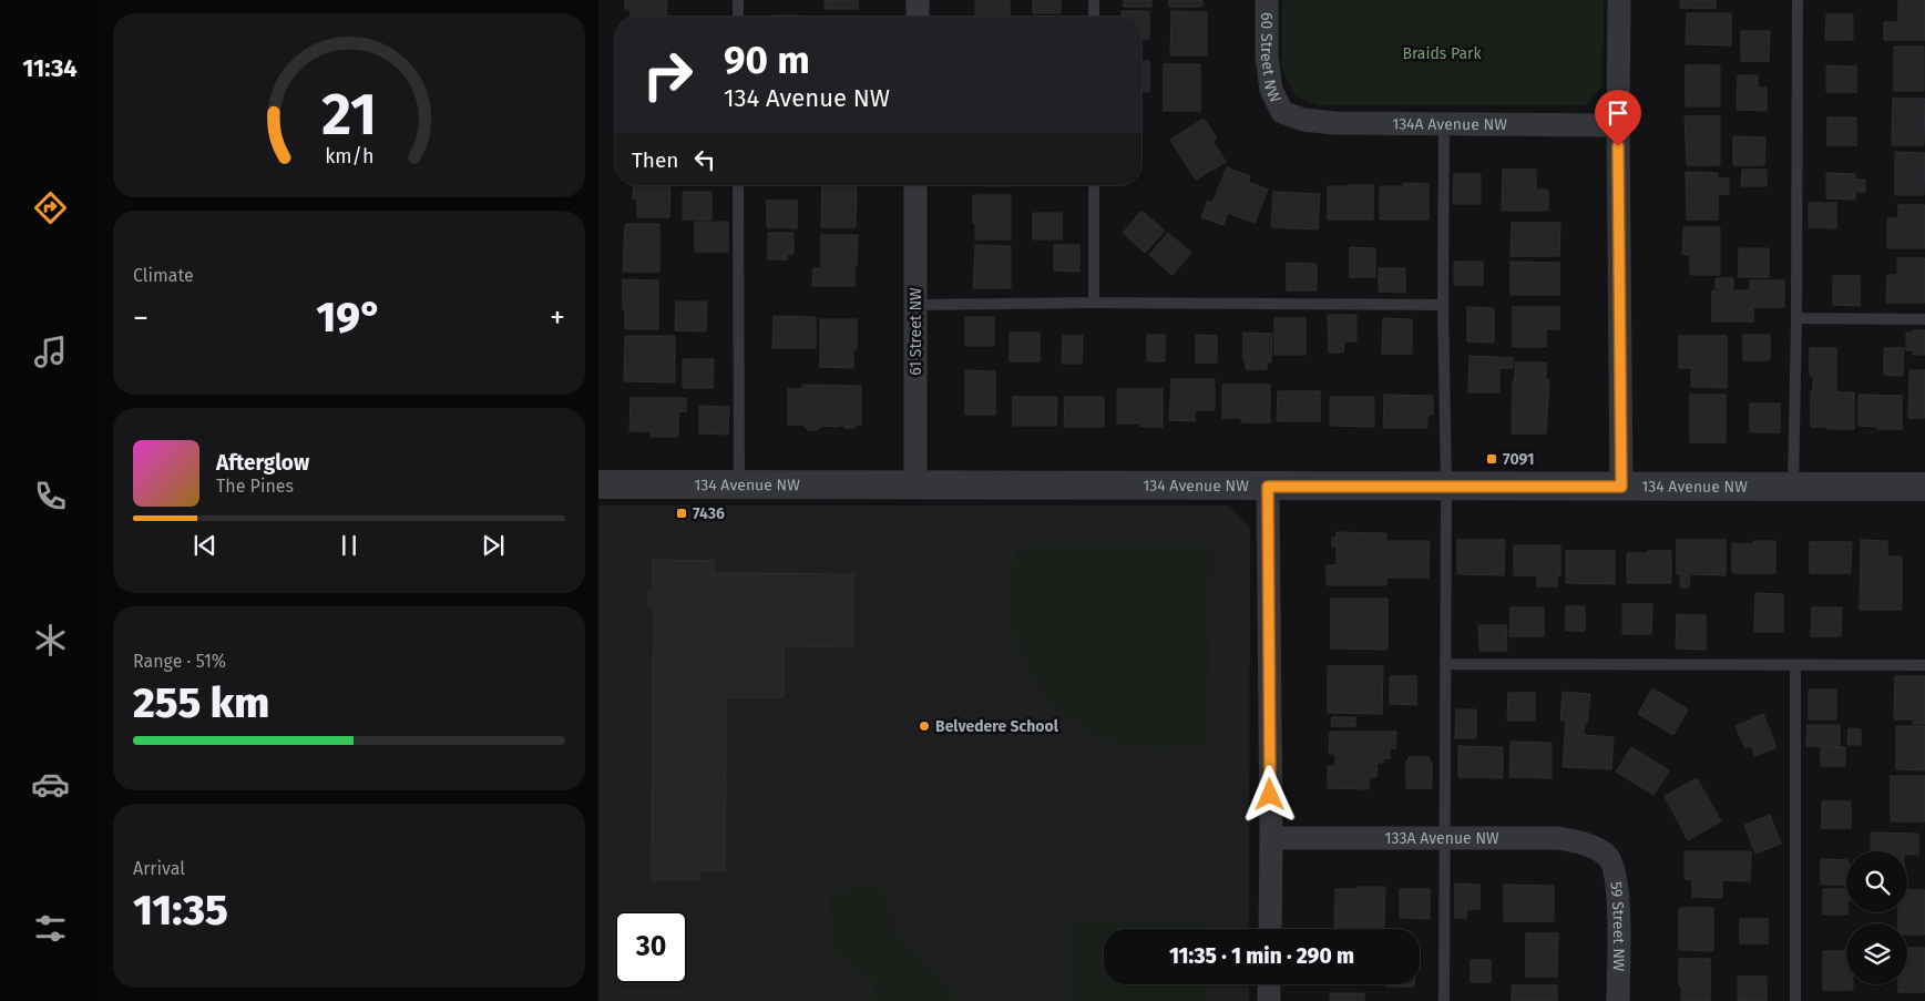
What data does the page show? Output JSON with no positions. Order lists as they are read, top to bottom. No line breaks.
{"streets":{"street":["60 Street NW","134A Avenue NW","61 Street NW","134 Avenue NW","133A Avenue NW","59 Street NW"]},"crossings":[["60 Street NW","134A Avenue NW"],["61 Street NW","134 Avenue NW"],["133A Avenue NW","59 Street NW"]],"parks":["Braids Park"],"places":{"transit":["7091","7436"],"other":["Belvedere School"]},"page":{"tabs":"11:34","turn":["90 m","134 Avenue NW"],"then":"Then","tile":["Climate",["Range · 51%","255 km"],["Arrival","11:35"]],"heat":["−","19°","+"],"song":["Afterglow","The Pines"],"limit":"30","trip":"11:35 · 1 min · 290 m","gauge":["21","km/h"]}}
